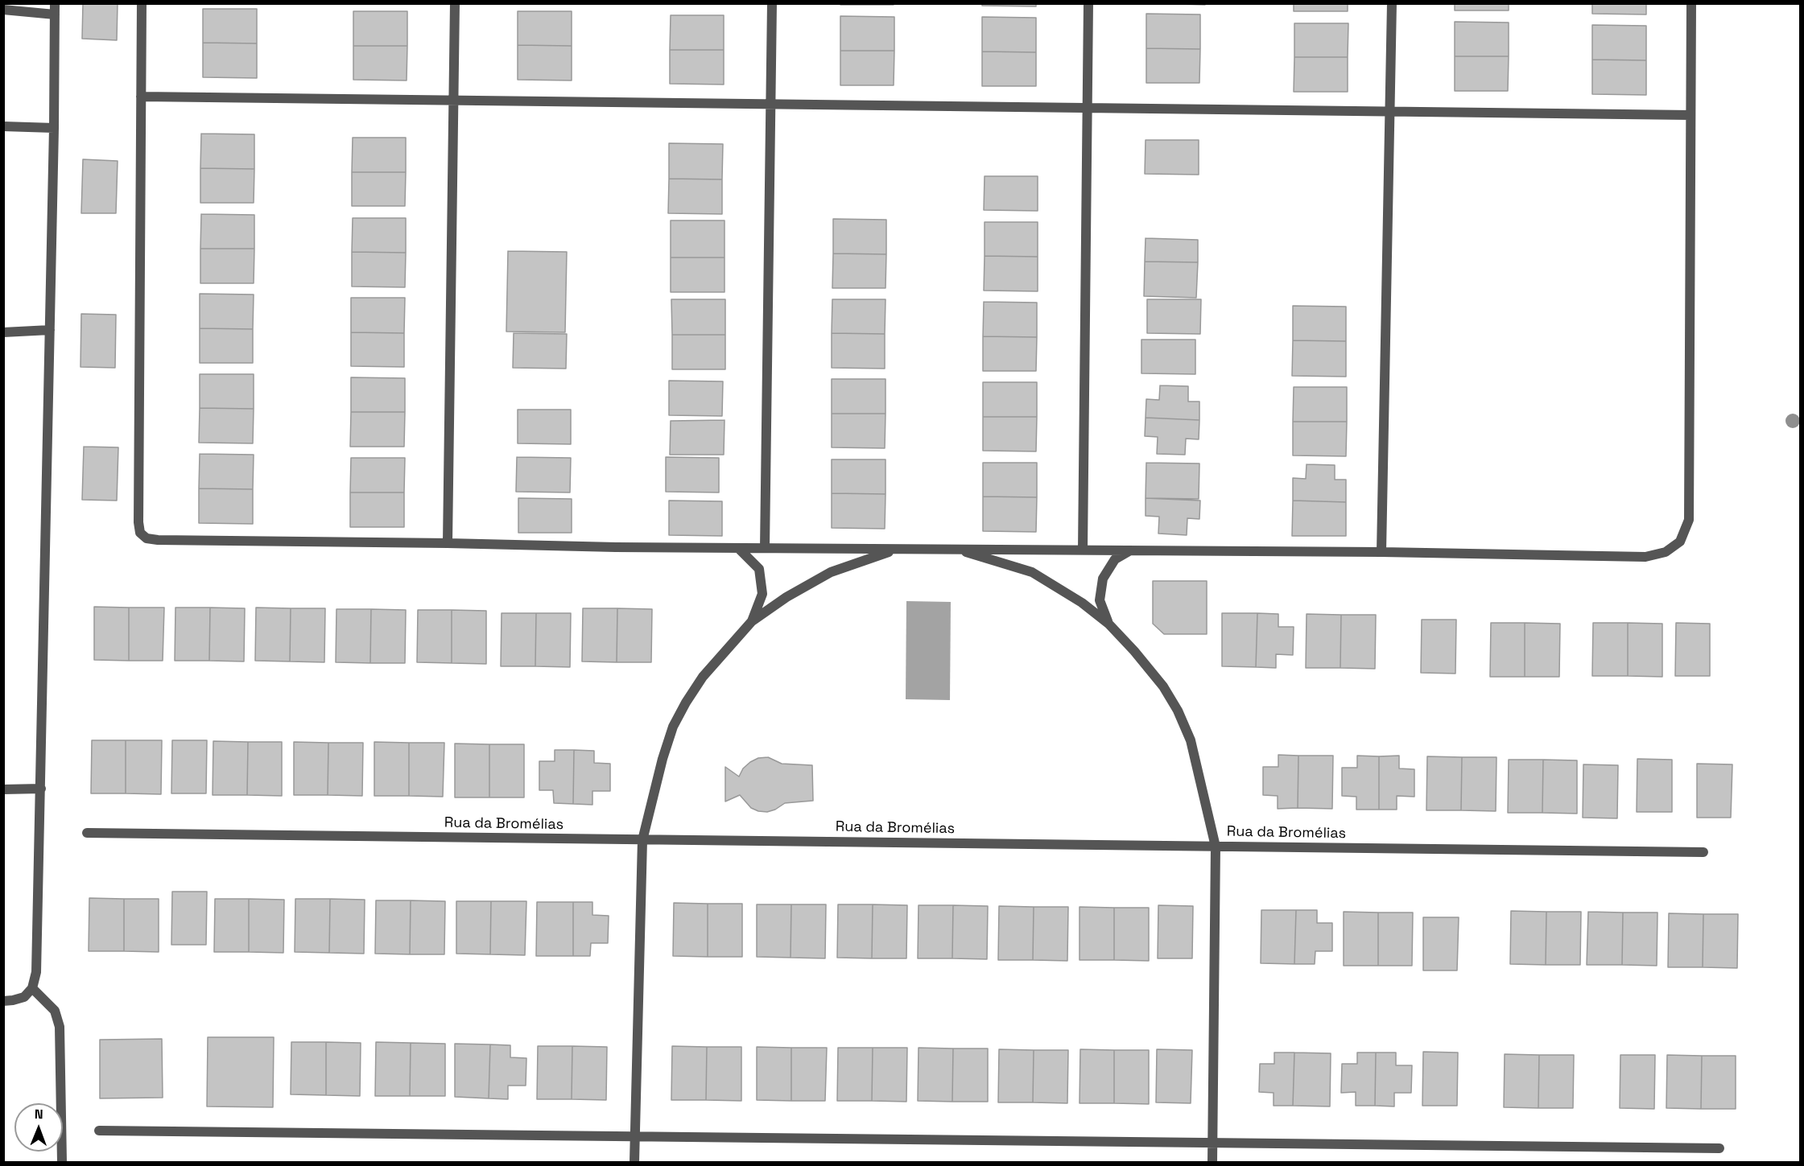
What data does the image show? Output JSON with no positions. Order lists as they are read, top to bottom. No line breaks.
{"streets":{"street":["Rua da Bromélias"]},"north":"top"}
